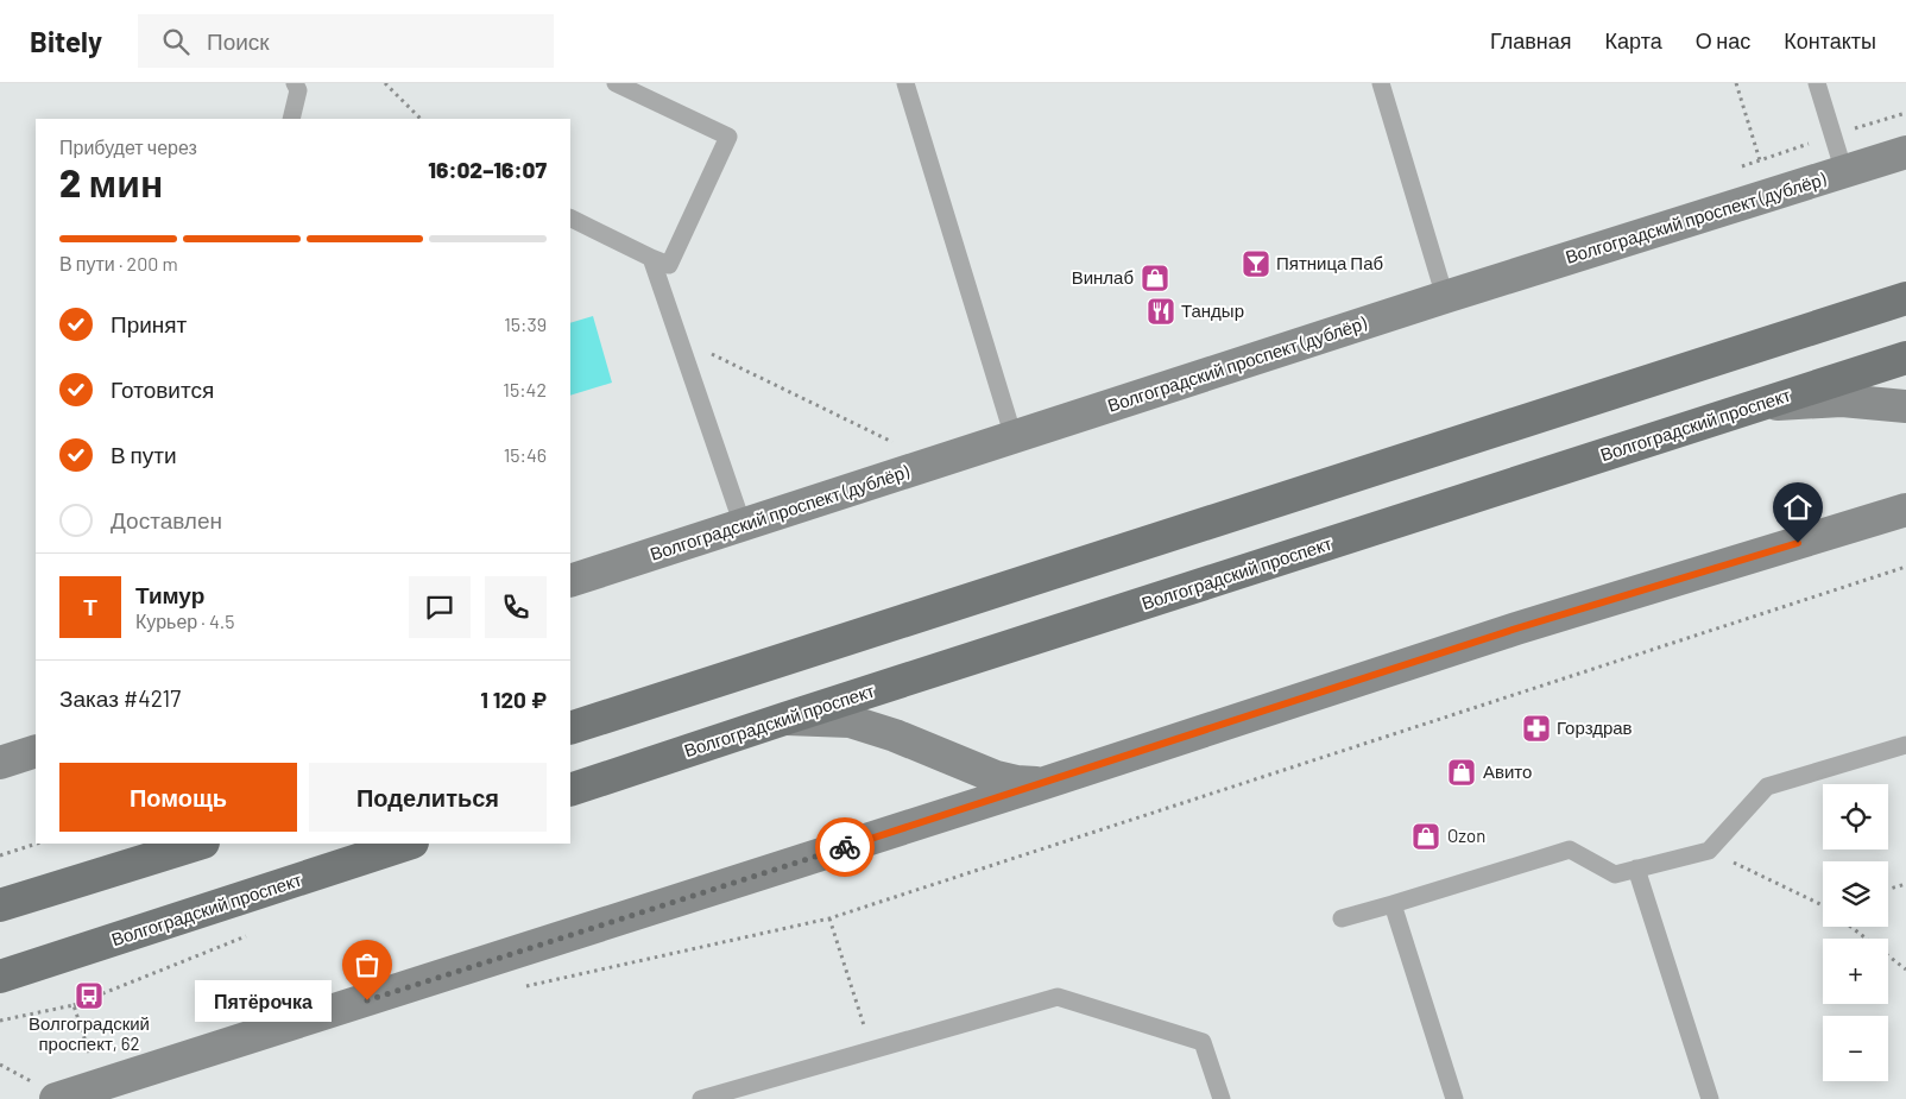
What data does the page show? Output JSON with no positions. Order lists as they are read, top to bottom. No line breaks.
{"streets":{"main road":["Волгоградский проспект"],"street":["Волгоградский проспект (дублёр)"]},"places":{"bar":["Пятница Паб"],"shop":["Винлаб","Авито","Ozon"],"restaurant":["Тандыр"],"pharmacy":["Горздрав"],"bus stop":["Волгоградский проспект, 62"],"other":["Пятёрочка"]},"page":{"header":"Bitely","search":"Поиск","nav":["Главная","Карта","О нас","Контакты"],"heading":["2 мин","Прибудет через","16:02–16:07"],"panel":["Тимур","Курьер · 4.5","Заказ #4217","1 120 ₽"],"bar":"В пути · 200 m","list":[["Принят","15:39"],["Готовится","15:42"],["В пути","15:46"],"Доставлен"],"round":"Т","buttons":["Помощь","Поделиться"],"map_buttons":["+","−"],"bubble":"Пятёрочка"}}
